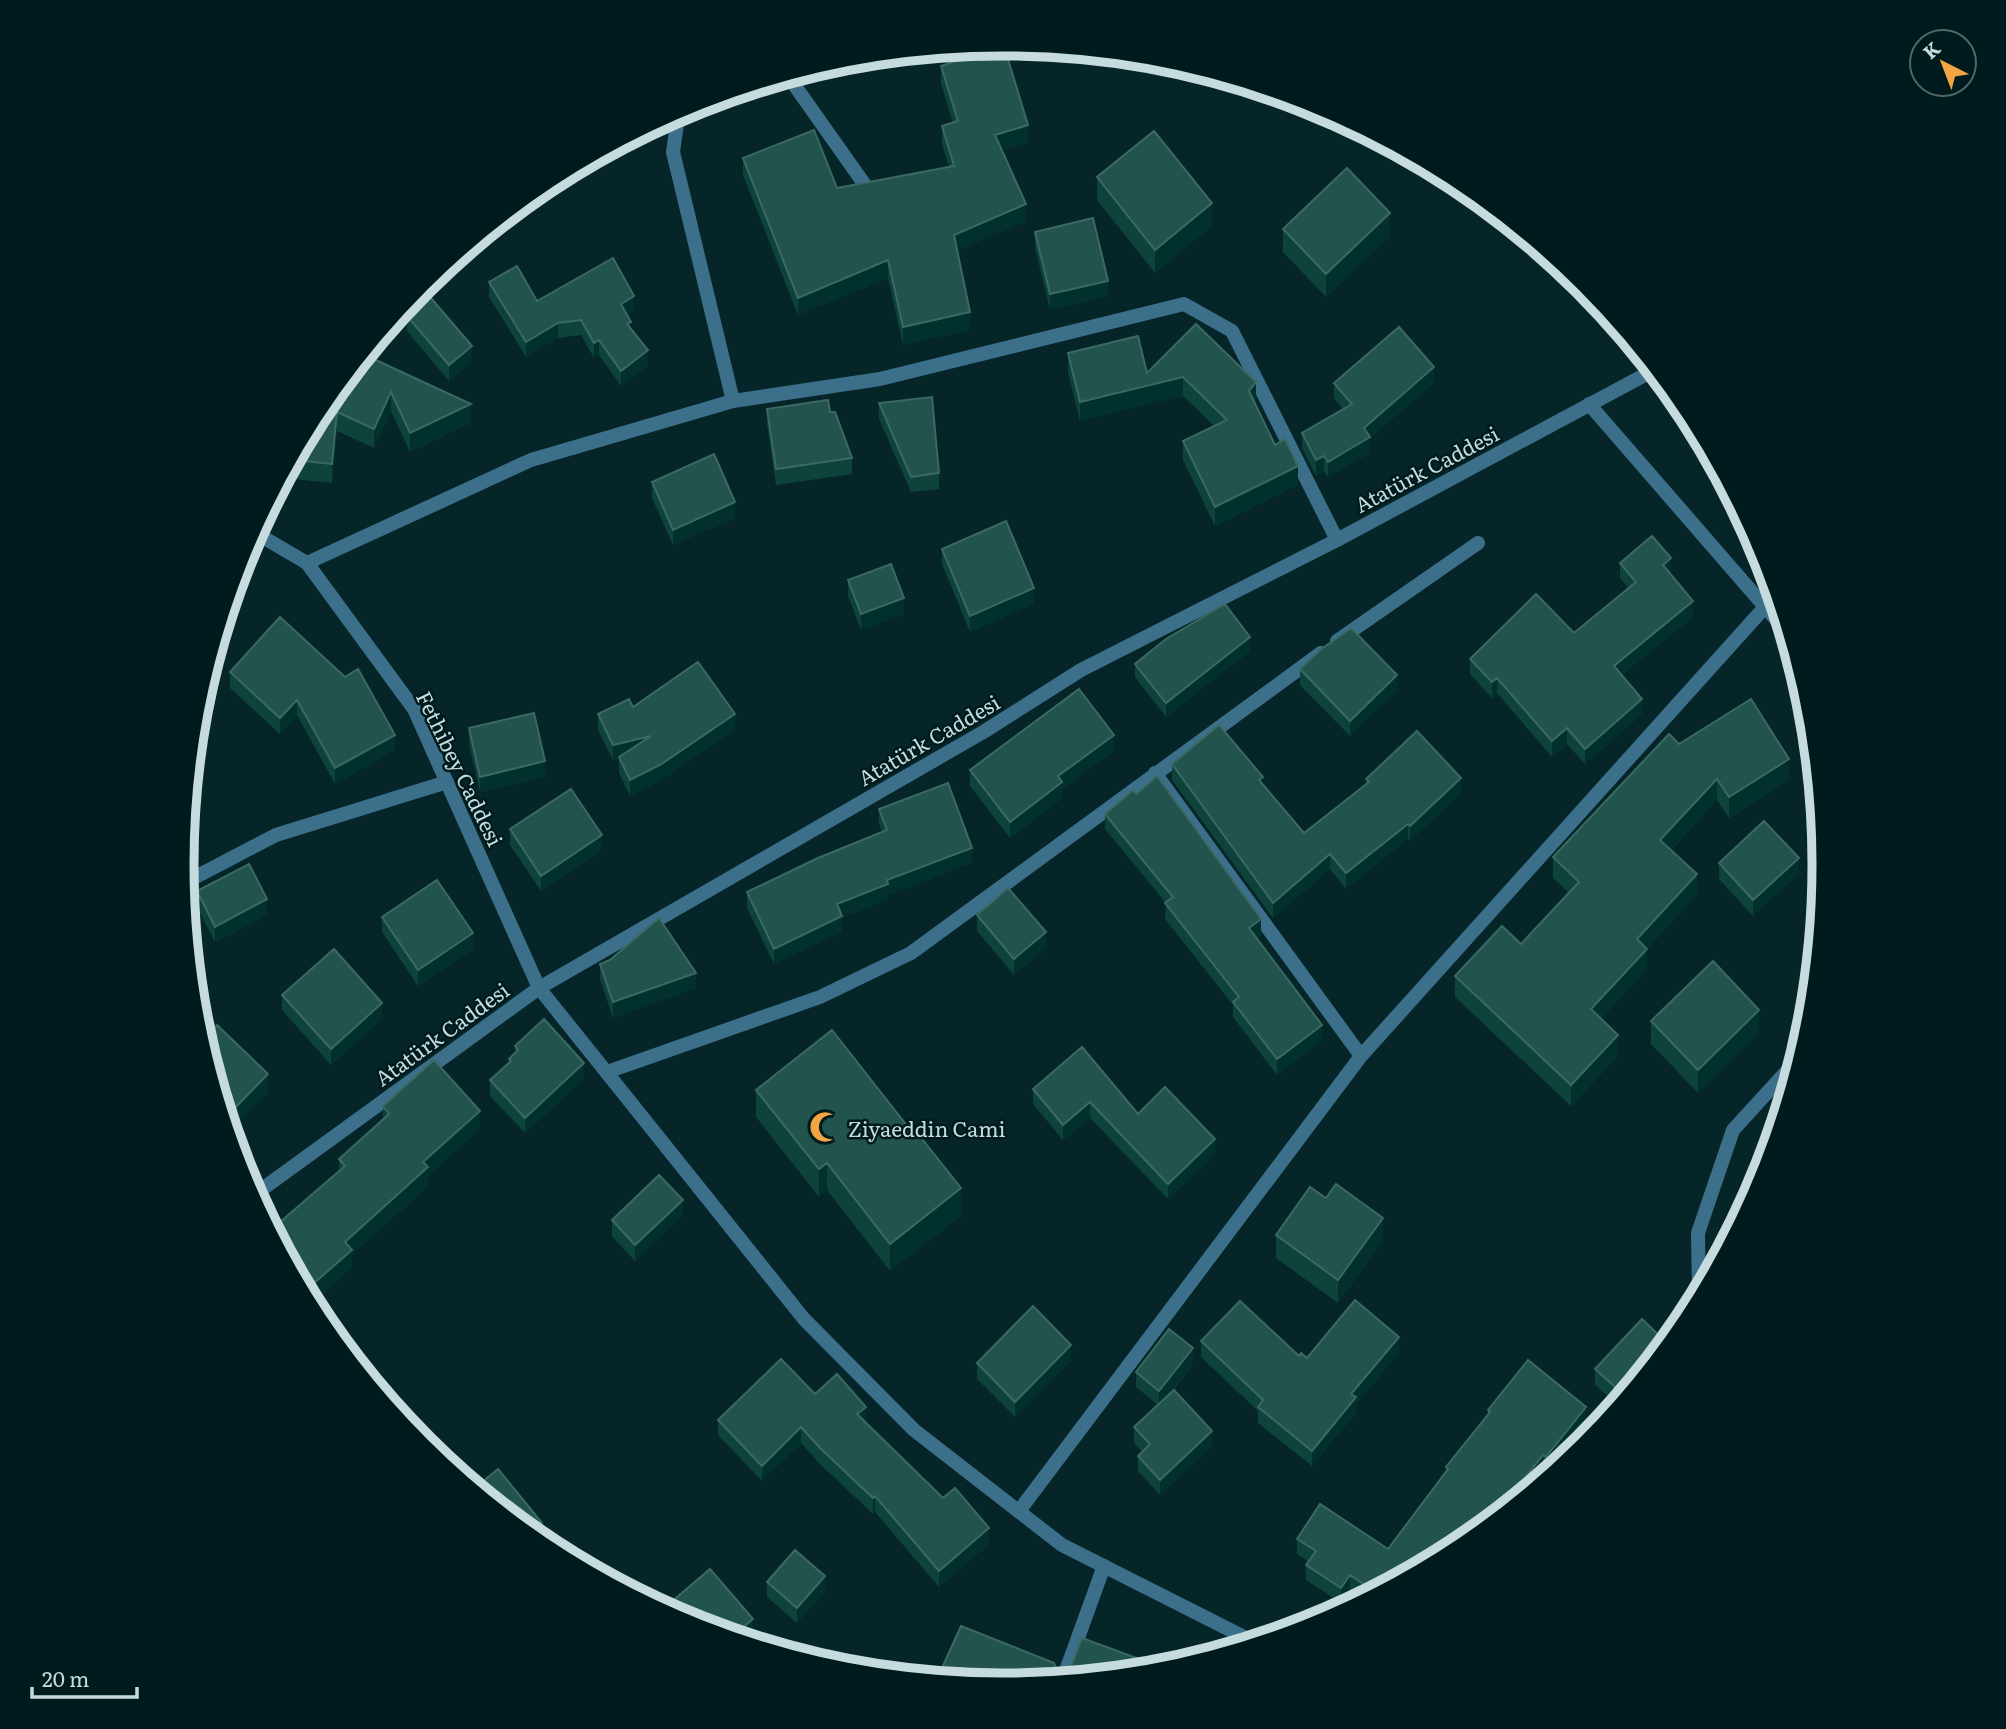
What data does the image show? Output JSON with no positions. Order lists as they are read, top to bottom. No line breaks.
{"streets":{"street":["Atatürk Caddesi","Fethibey Caddesi"]},"crossings":[["Atatürk Caddesi","Fethibey Caddesi"]],"places":{"mosque":["Ziyaeddin Cami"]},"scale_bar":"20 m","north":"top left"}
